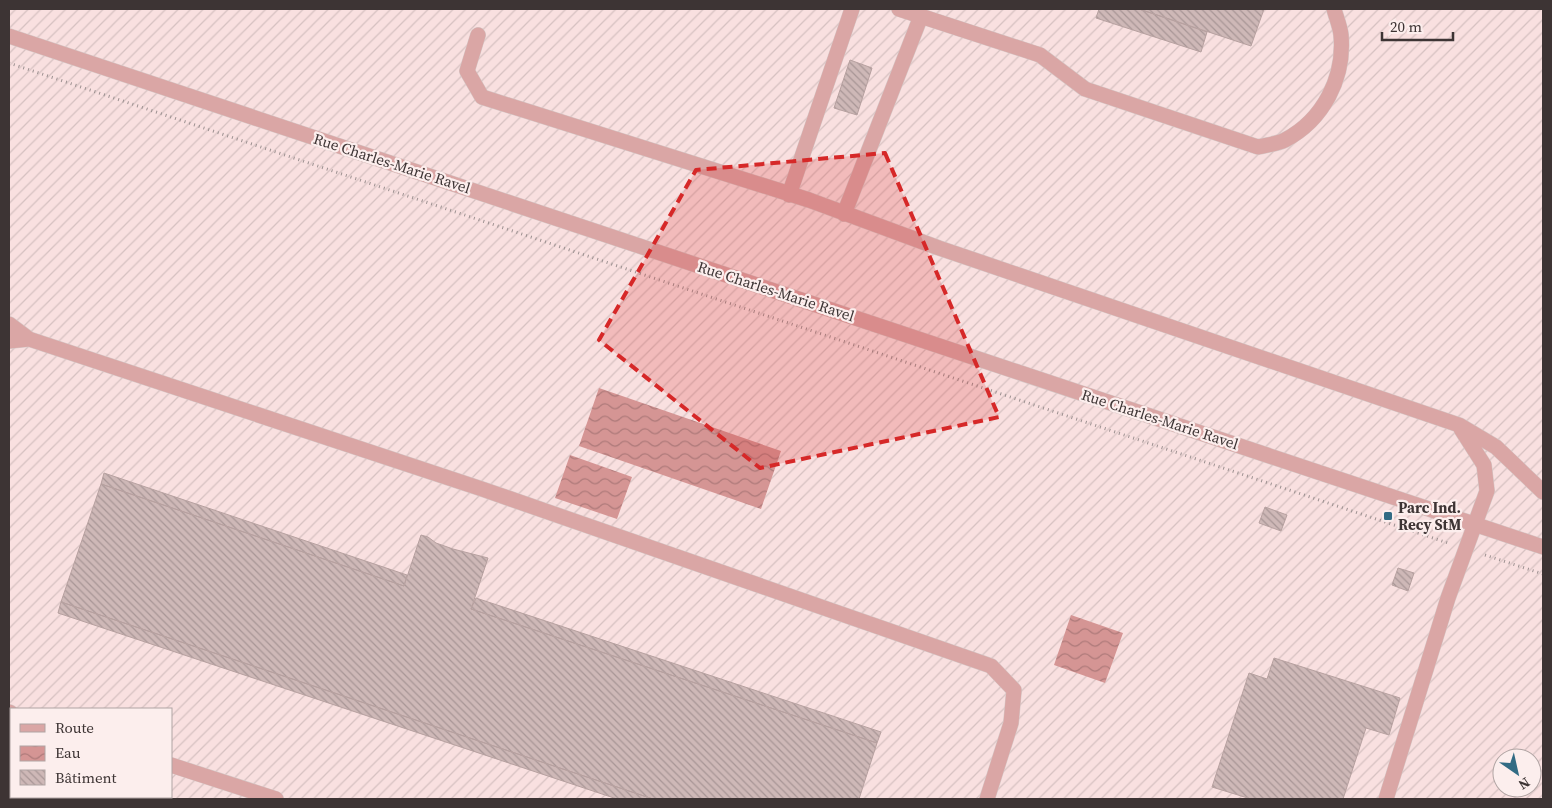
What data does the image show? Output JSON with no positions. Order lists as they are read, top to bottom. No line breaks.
{"streets":{"street":["Rue Charles-Marie Ravel"]},"places":{"transit":["Parc Ind. Recy StM"]},"legend":["Route","Eau","Bâtiment"],"scale_bar":"20 m","north":"bottom right"}
